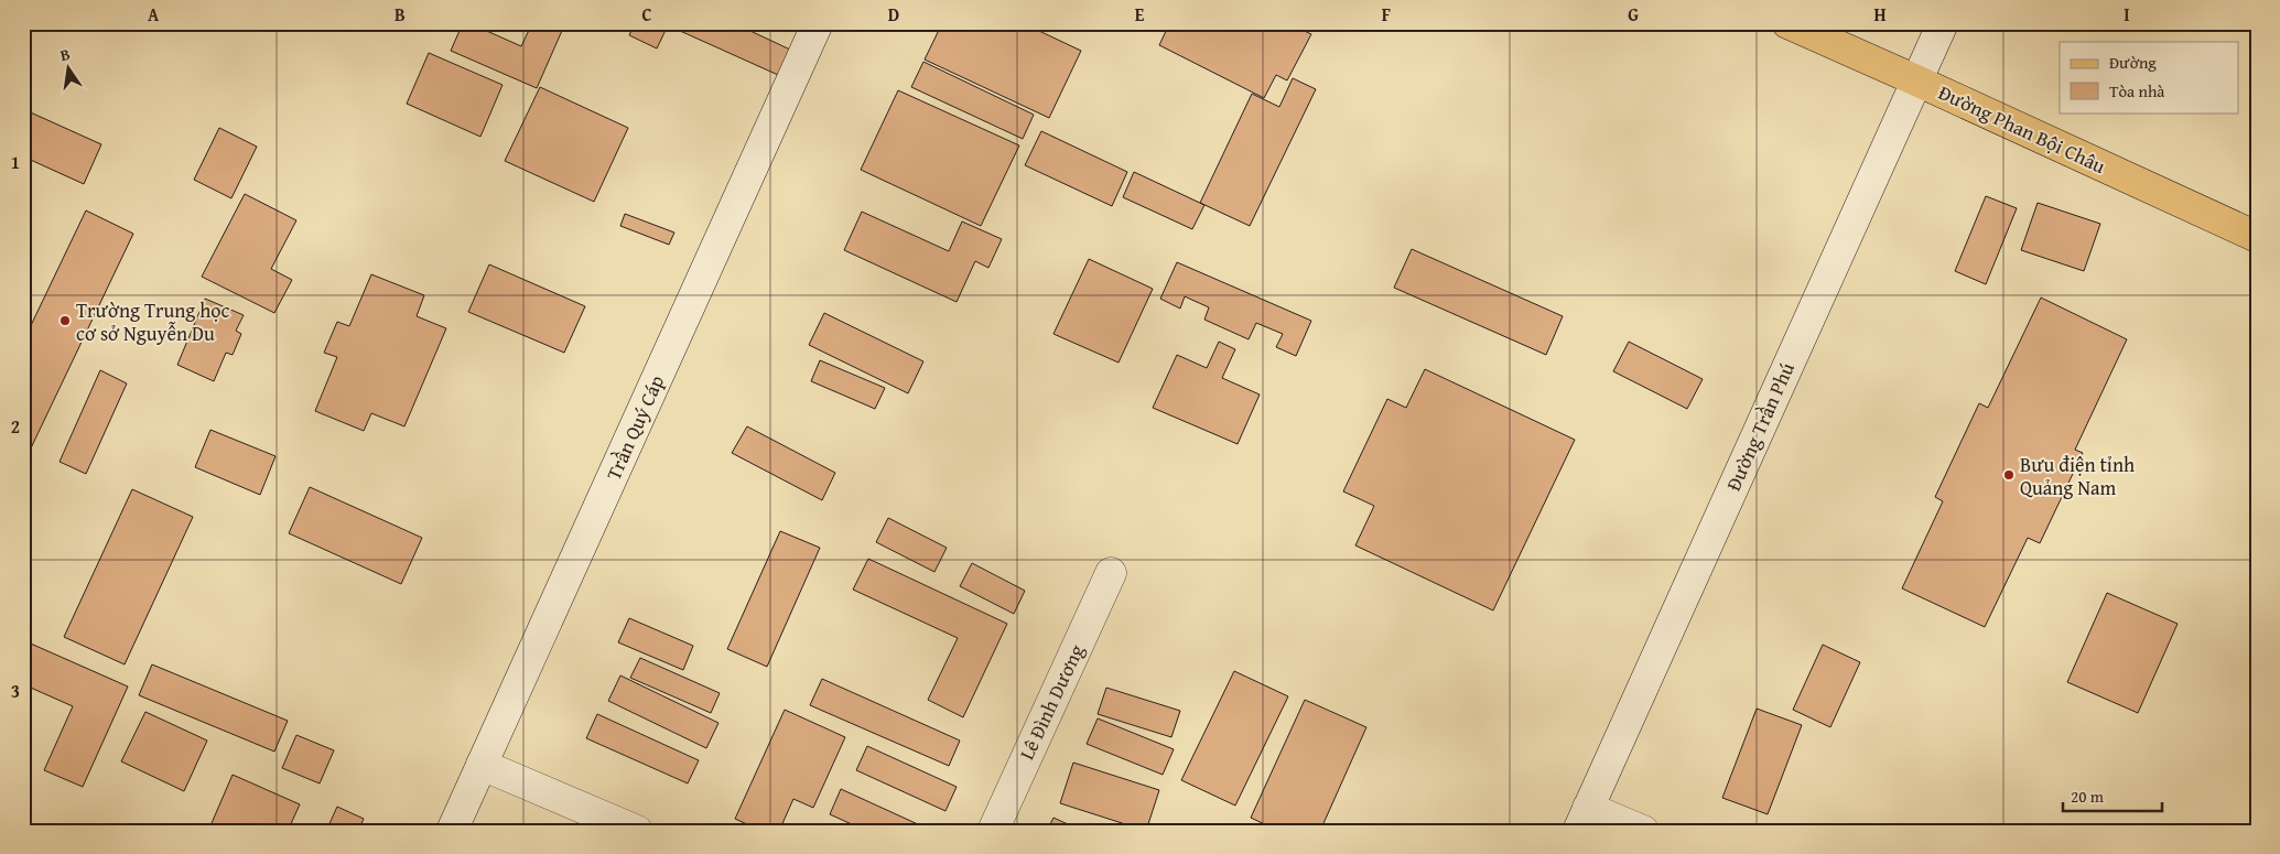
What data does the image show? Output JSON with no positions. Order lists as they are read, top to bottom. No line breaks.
{"streets":{"main road":["Đường Phan Bội Châu"],"street":["Đường Trần Phú","Trần Quý Cáp","Lê Đình Dương"]},"crossings":[["Đường Phan Bội Châu","Đường Trần Phú"]],"places":["Trường Trung học cơ sở Nguyễn Du","Bưu điện tỉnh Quảng Nam"],"legend":["Đường","Tòa nhà"],"scale_bar":"20 m","north":"top","grid":{"columns":["A","B","C","D","E","F","G","H","I"],"rows":["1","2","3"]}}
